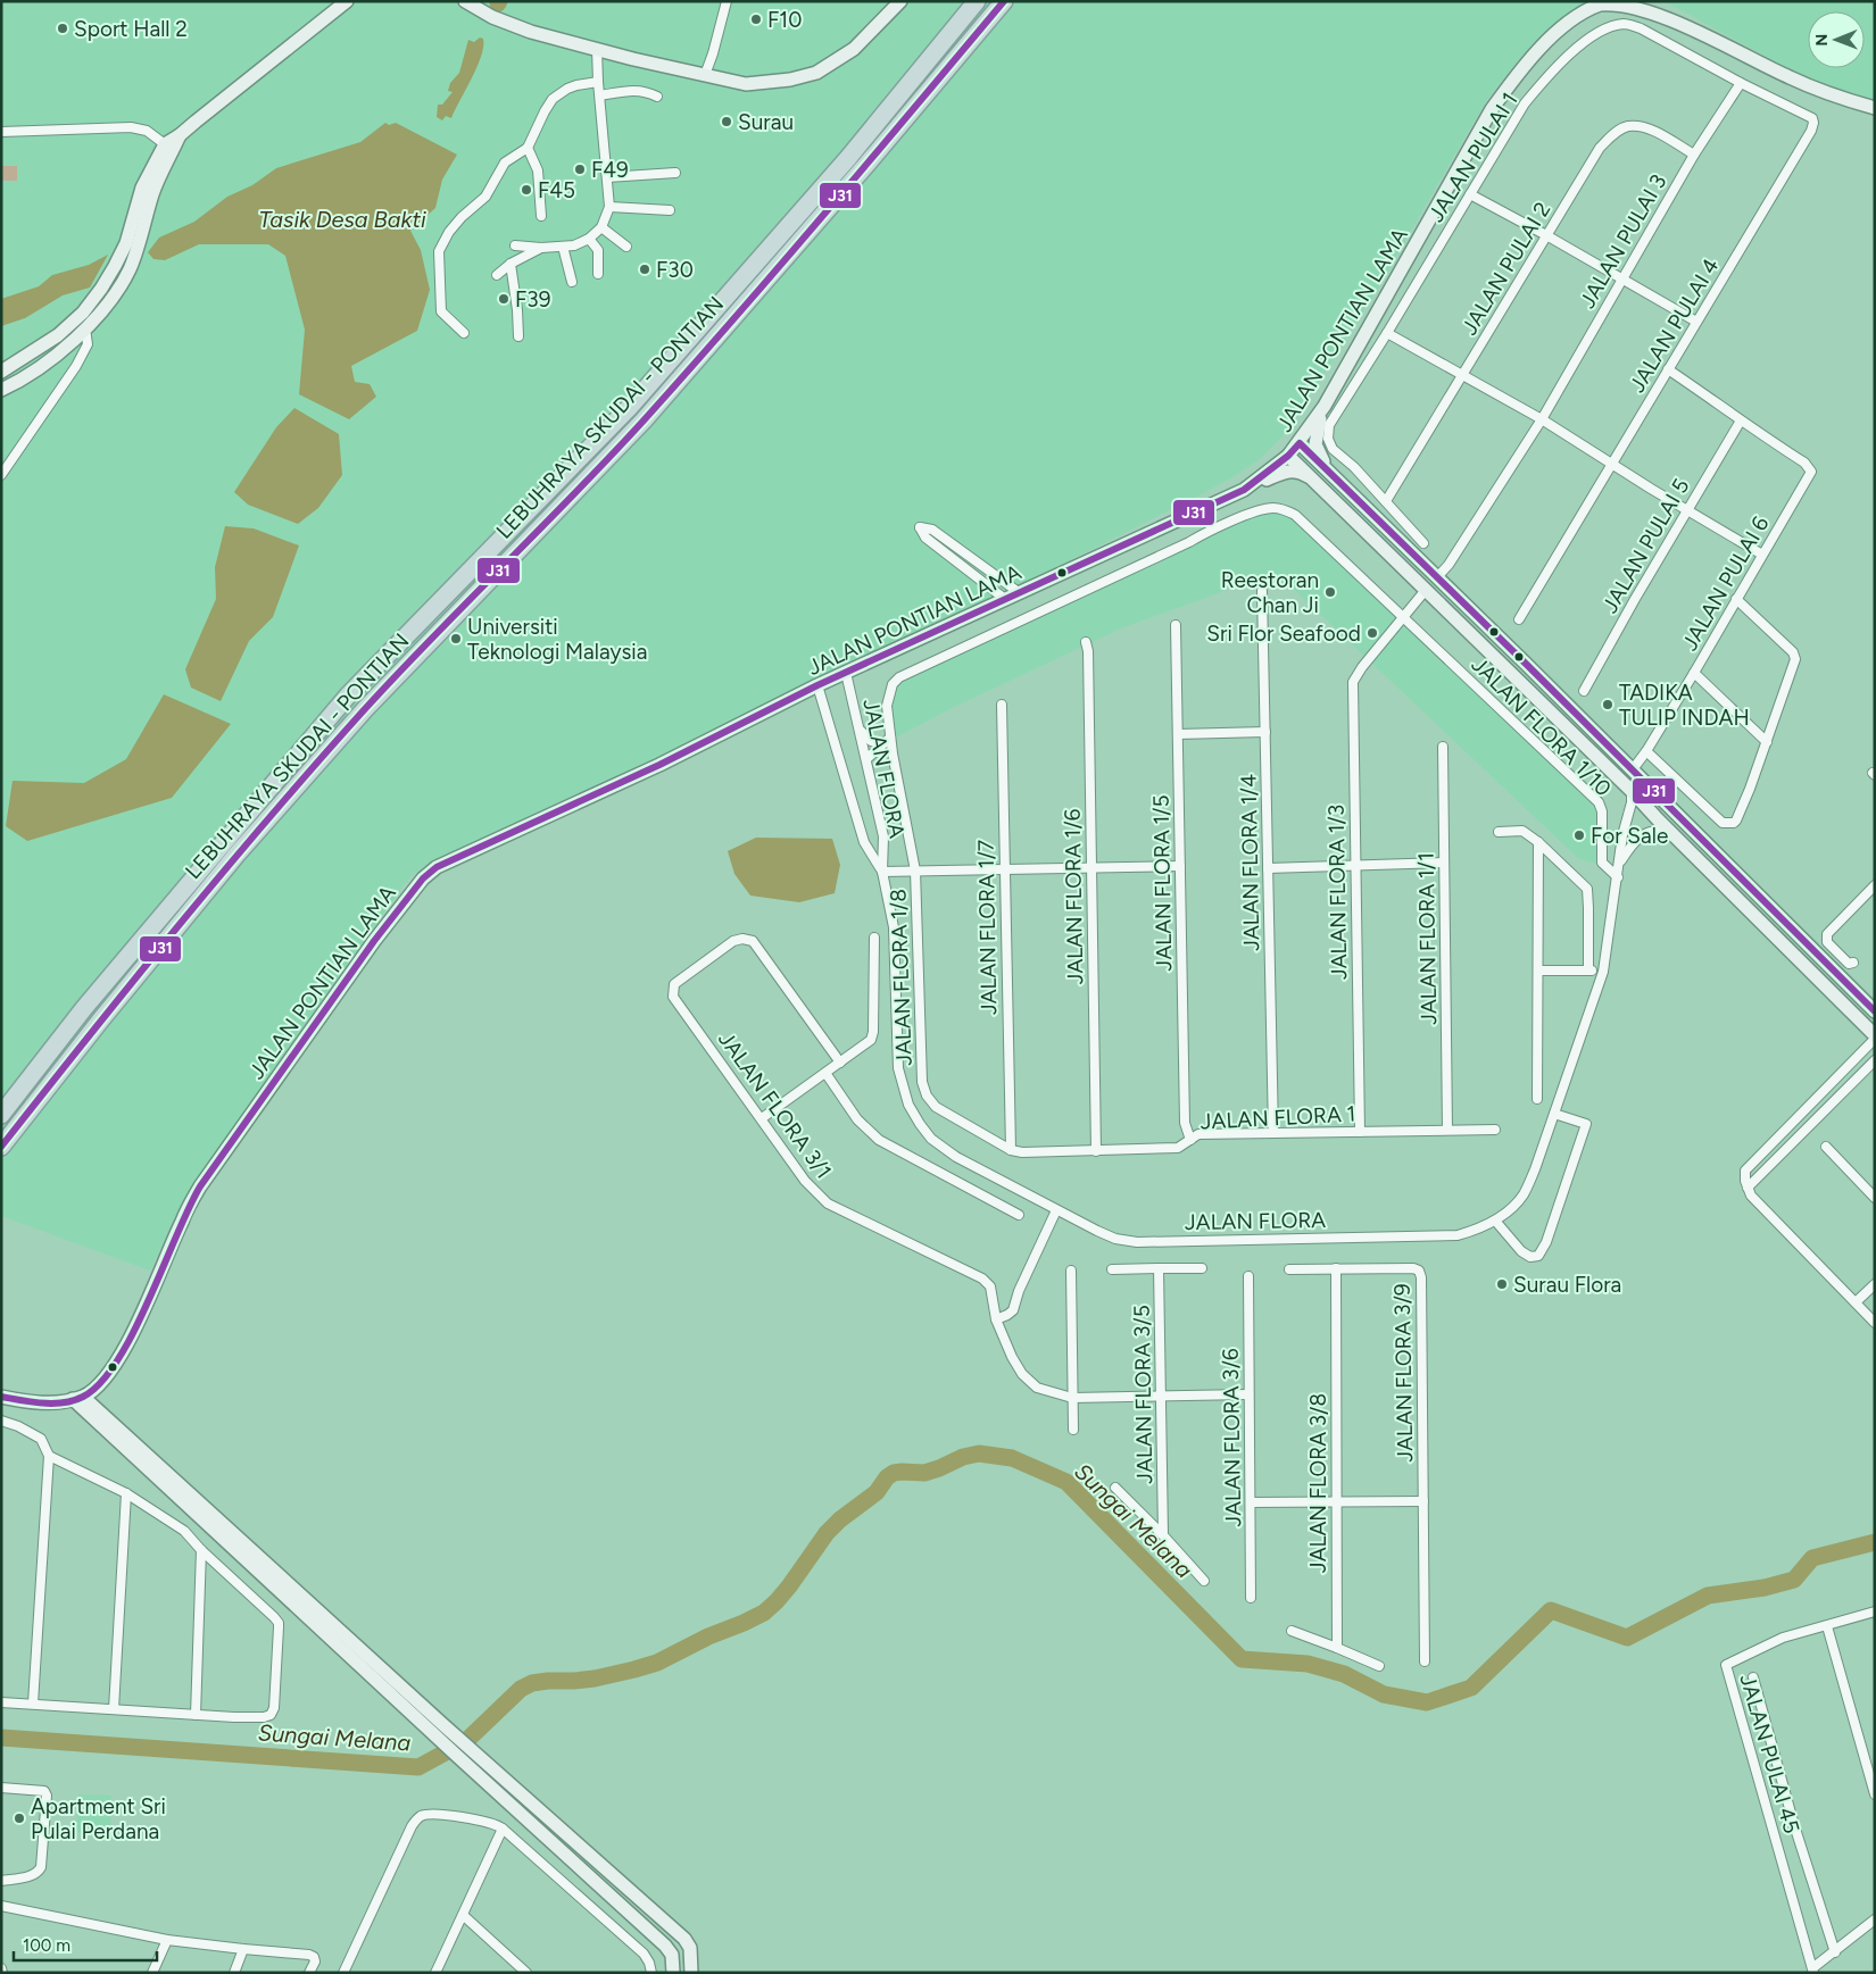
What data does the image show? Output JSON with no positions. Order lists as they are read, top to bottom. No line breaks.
{"streets":{"highway":["LEBUHRAYA SKUDAI - PONTIAN"],"street":["JALAN PULAI 1","JALAN PULAI 3","JALAN PULAI 2","JALAN PULAI 4","JALAN PONTIAN LAMA","JALAN PULAI 5","JALAN PULAI 6","JALAN FLORA 1/10","JALAN FLORA","JALAN FLORA 1/4","JALAN FLORA 1/5","JALAN FLORA 1/3","JALAN FLORA 1/6","JALAN FLORA 1/7","JALAN FLORA 1/1","JALAN FLORA 1/8","JALAN FLORA 3/1","JALAN FLORA 1","JALAN FLORA 3/9","JALAN FLORA 3/5","JALAN FLORA 3/6","JALAN FLORA 3/8","JALAN PULAI 45"]},"crossings":[["JALAN PULAI 1","JALAN PULAI 3"],["JALAN PULAI 1","JALAN PULAI 2"],["JALAN PULAI 1","JALAN PULAI 4"],["JALAN PULAI 3","JALAN PULAI 2"],["JALAN PULAI 3","JALAN PULAI 4"],["JALAN PONTIAN LAMA","JALAN FLORA"],["JALAN PULAI 5","JALAN PULAI 6"],["JALAN FLORA 1/10","JALAN FLORA"],["JALAN FLORA 1/10","JALAN FLORA 1/3"],["JALAN FLORA 1/10","JALAN FLORA 1/8"],["JALAN FLORA 1/4","JALAN FLORA 1"],["JALAN FLORA 1/5","JALAN FLORA 1"],["JALAN FLORA 1/3","JALAN FLORA 1"],["JALAN FLORA 1/6","JALAN FLORA 1"],["JALAN FLORA 1/7","JALAN FLORA 1"],["JALAN FLORA 1/1","JALAN FLORA 1"],["JALAN FLORA 1/8","JALAN FLORA 1"],["JALAN FLORA 3/1","JALAN FLORA 3/5"],["JALAN FLORA 3/1","JALAN FLORA 3/6"],["JALAN FLORA 3/9","JALAN FLORA 3/8"]],"water":["Tasik Desa Bakti","Sungai Melana"],"places":["F10","Sport Hall 2","Surau","F49","F45","F30","F39","Reestoran Chan Ji","Sri Flor Seafood","Universiti Teknologi Malaysia","TADIKA TULIP INDAH","For Sale","Surau Flora","Apartment Sri Pulai Perdana"],"lines":["transit line J31"],"scale_bar":"100 m","north":"left"}
